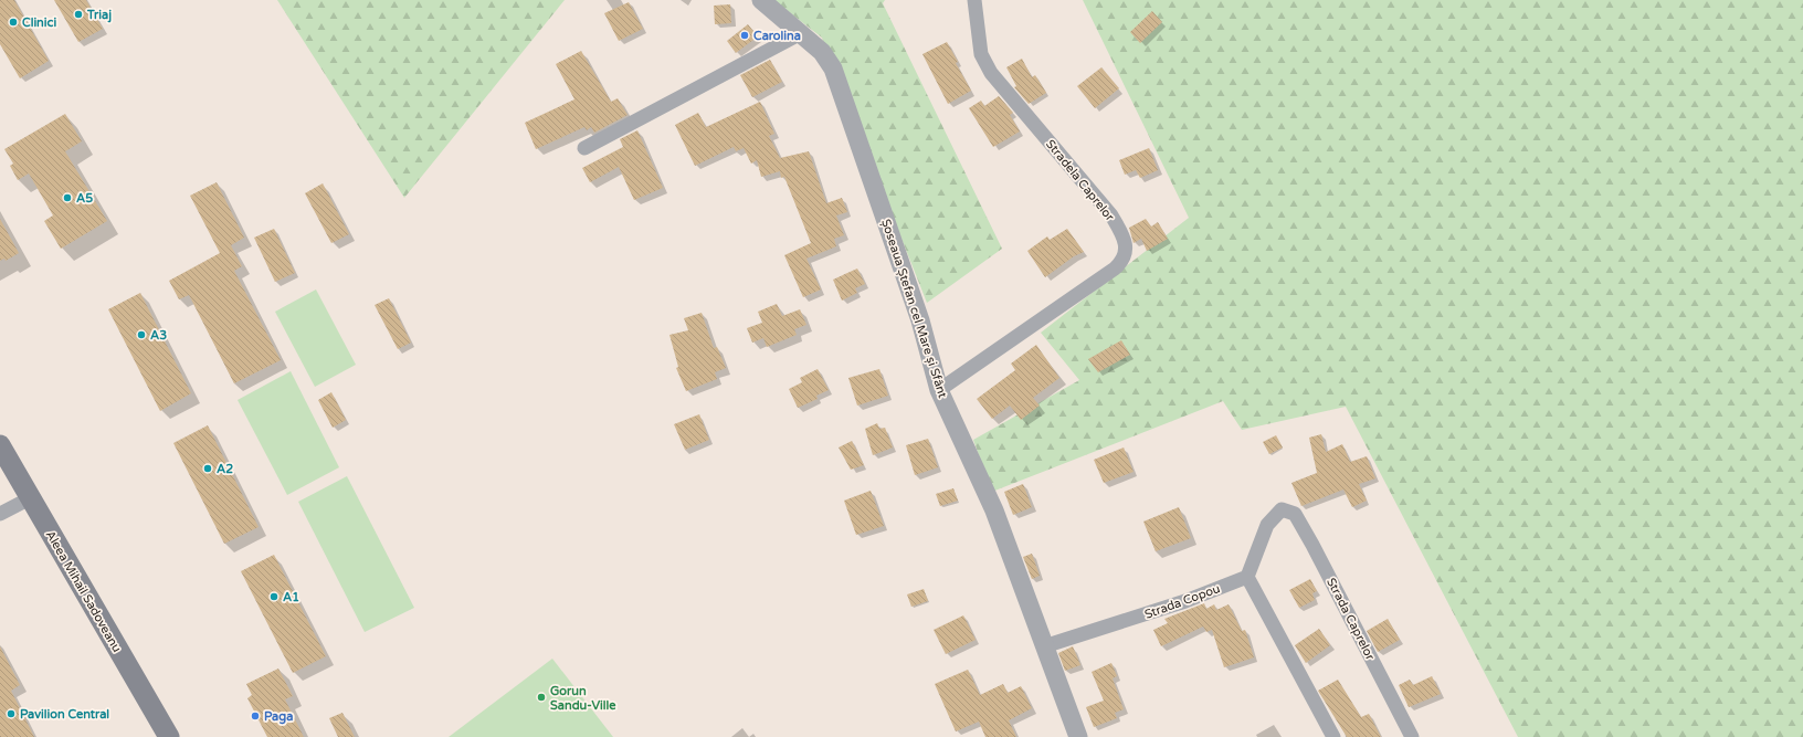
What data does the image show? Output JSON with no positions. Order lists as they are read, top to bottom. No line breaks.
{"streets":{"main road":["Aleea Mihail Sadoveanu"],"street":["Stradela Caprelor","Șoseaua Ștefan cel Mare și Sfânt","Strada Copou","Strada Caprelor"]},"crossings":[["Stradela Caprelor","Șoseaua Ștefan cel Mare și Sfânt"],["Șoseaua Ștefan cel Mare și Sfânt","Strada Copou"],["Strada Copou","Strada Caprelor"]],"places":["Triaj","Clinici","Carolina","A5","A3","A2","A1","Gorun Sandu-Ville","Pavilion Central","Paga"]}
